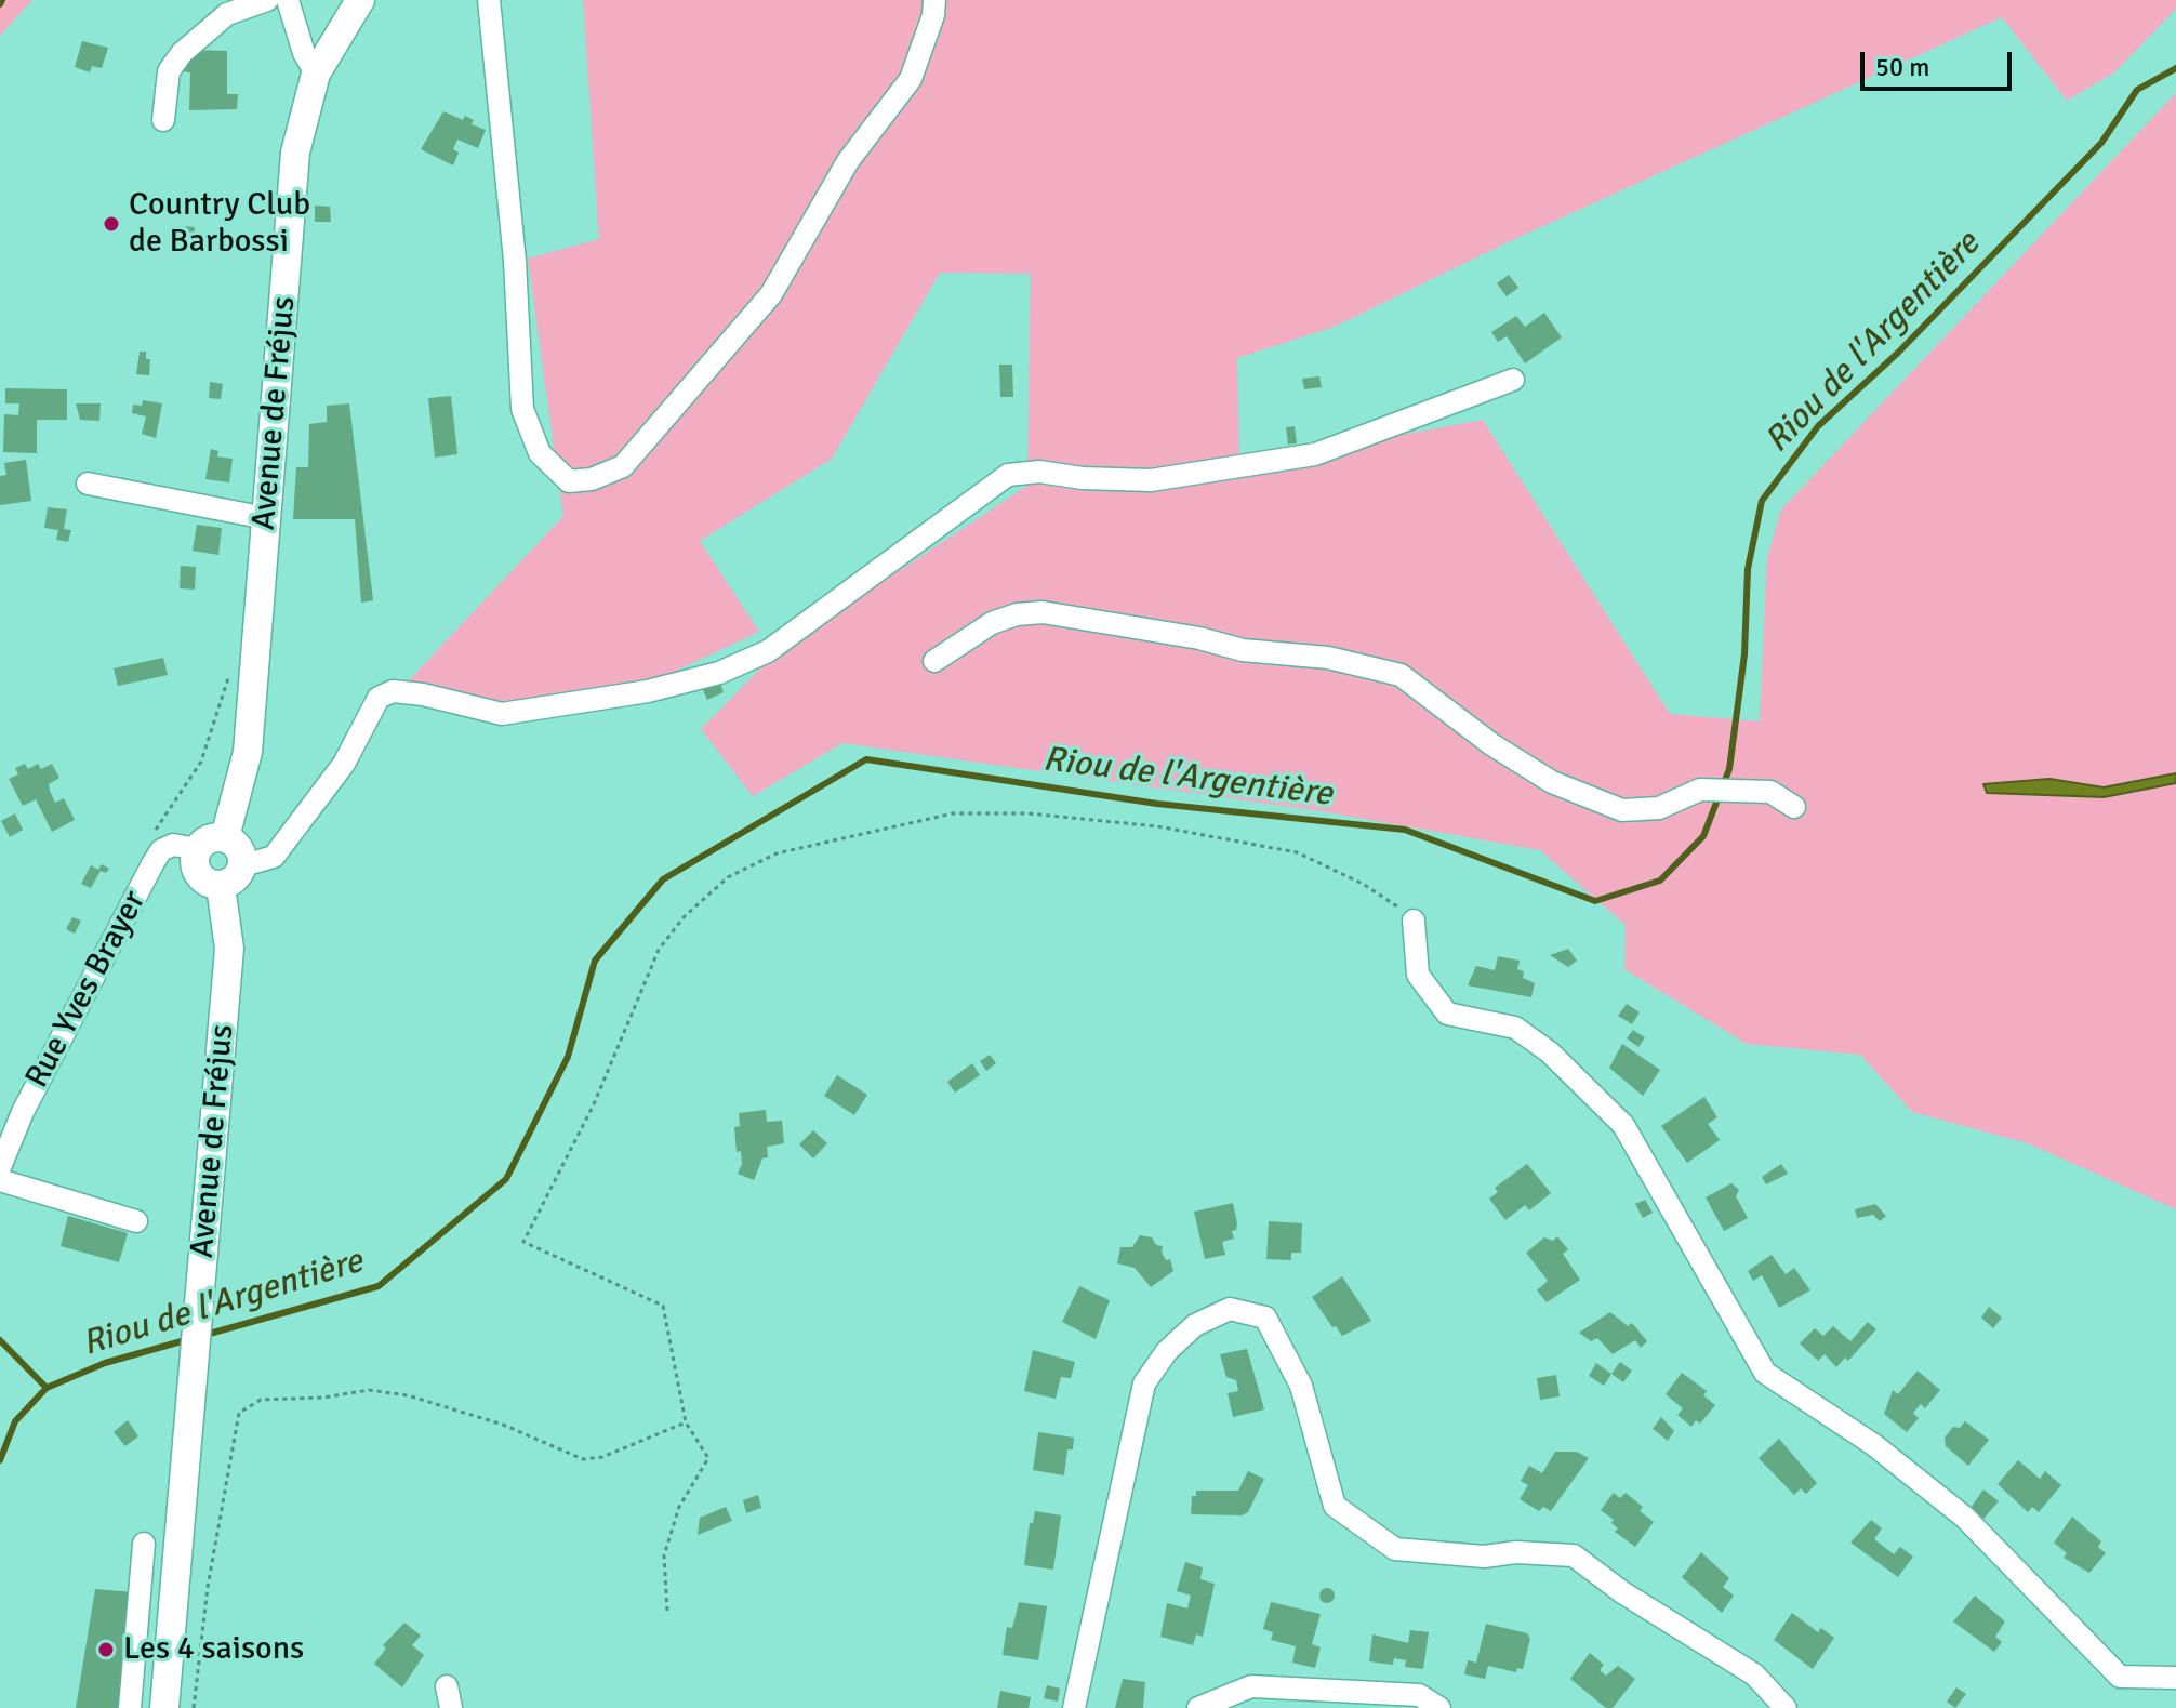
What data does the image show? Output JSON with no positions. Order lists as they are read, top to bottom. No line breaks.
{"streets":{"main road":["Avenue de Fréjus"],"street":["Rue Yves Brayer"]},"crossings":[["Avenue de Fréjus","Rue Yves Brayer"]],"water":["Riou de l'Argentière"],"places":["Country Club de Barbossi","Les 4 saisons"],"scale_bar":"50 m"}
